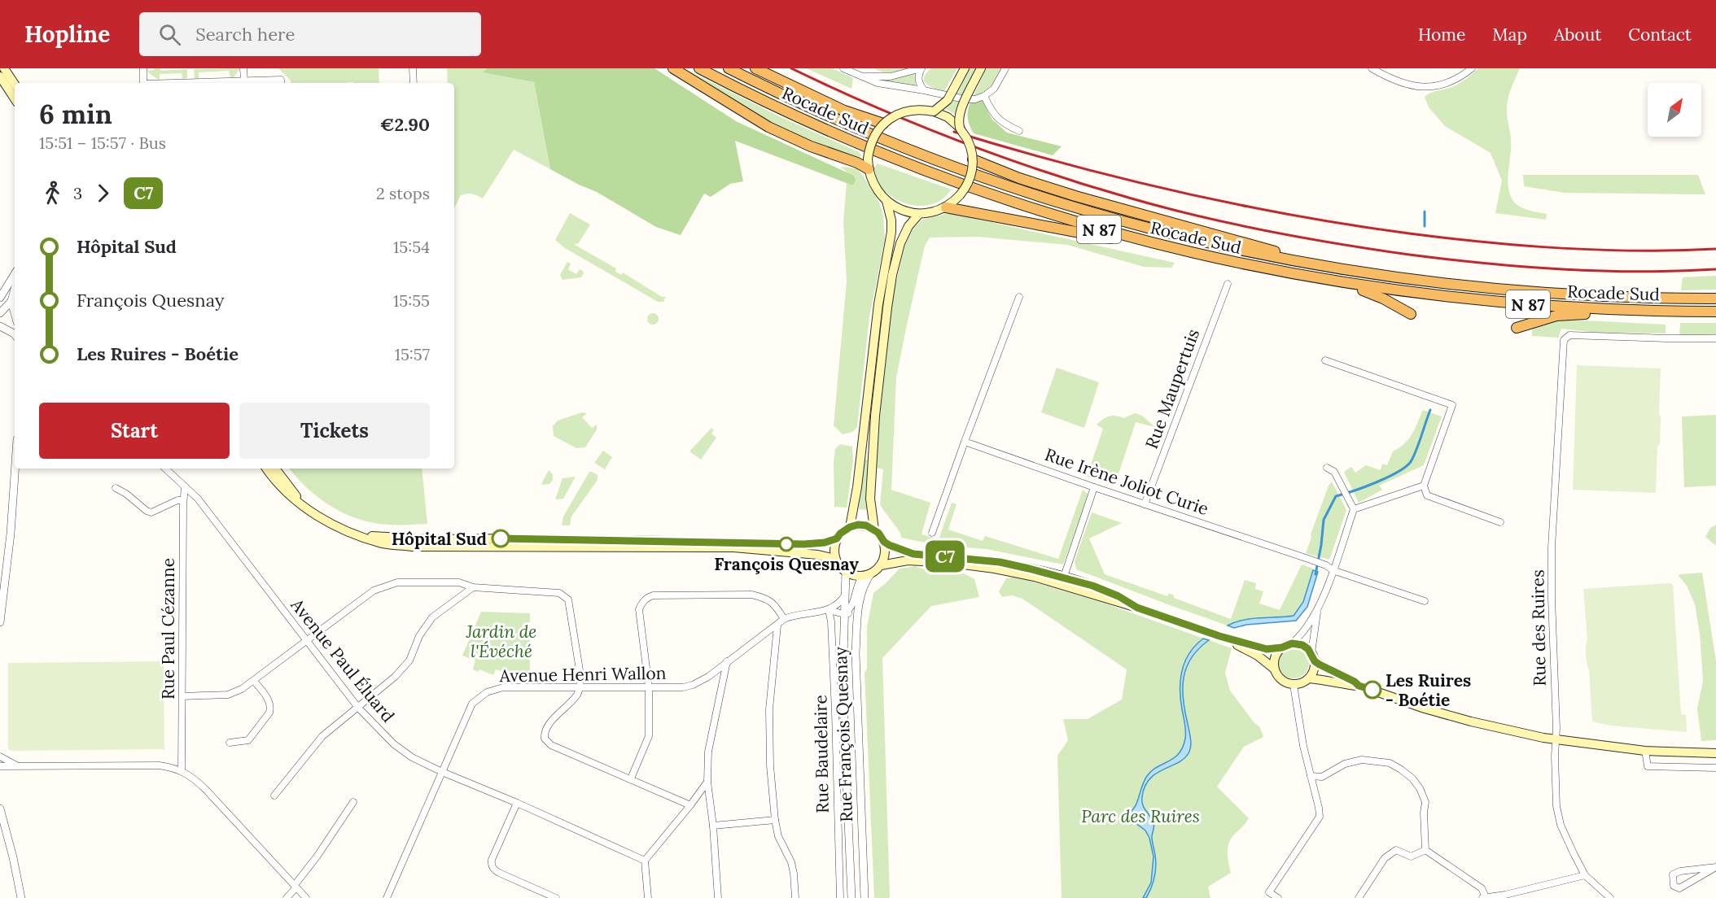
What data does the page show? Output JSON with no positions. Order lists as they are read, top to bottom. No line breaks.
{"streets":{"highway":["Rocade Sud","N 87"],"main road":["Rue François Quesnay"],"street":["Rue Maupertuis","Rue Irène Joliot Curie","Rue des Ruires","Rue Paul Cézanne","Avenue Paul Éluard","Avenue Henri Wallon","Rue Baudelaire"]},"crossings":[["Rocade Sud","N 87"],["Rue Maupertuis","Rue Irène Joliot Curie"],["Rue Paul Cézanne","Avenue Paul Éluard"],["Avenue Paul Éluard","Avenue Henri Wallon"]],"parks":["Jardin de l'Évéché","Parc des Ruires"],"places":["Hôpital Sud","François Quesnay","Les Ruires - Boétie"],"lines":["bus line C7"],"north":"top right","page":{"header":"Hopline","search":"Search here","nav":["Home","Map","About","Contact"],"on_map":"C7","heading":["6 min","15:51 – 15:57 · Bus","€2.90"],"legs":["3","C7","2 stops"],"list":[{"name":"Hôpital Sud","value":"15:54"},{"name":"François Quesnay","value":"15:55"},{"name":"Les Ruires - Boétie","value":"15:57"}],"buttons":["Start","Tickets"]}}
